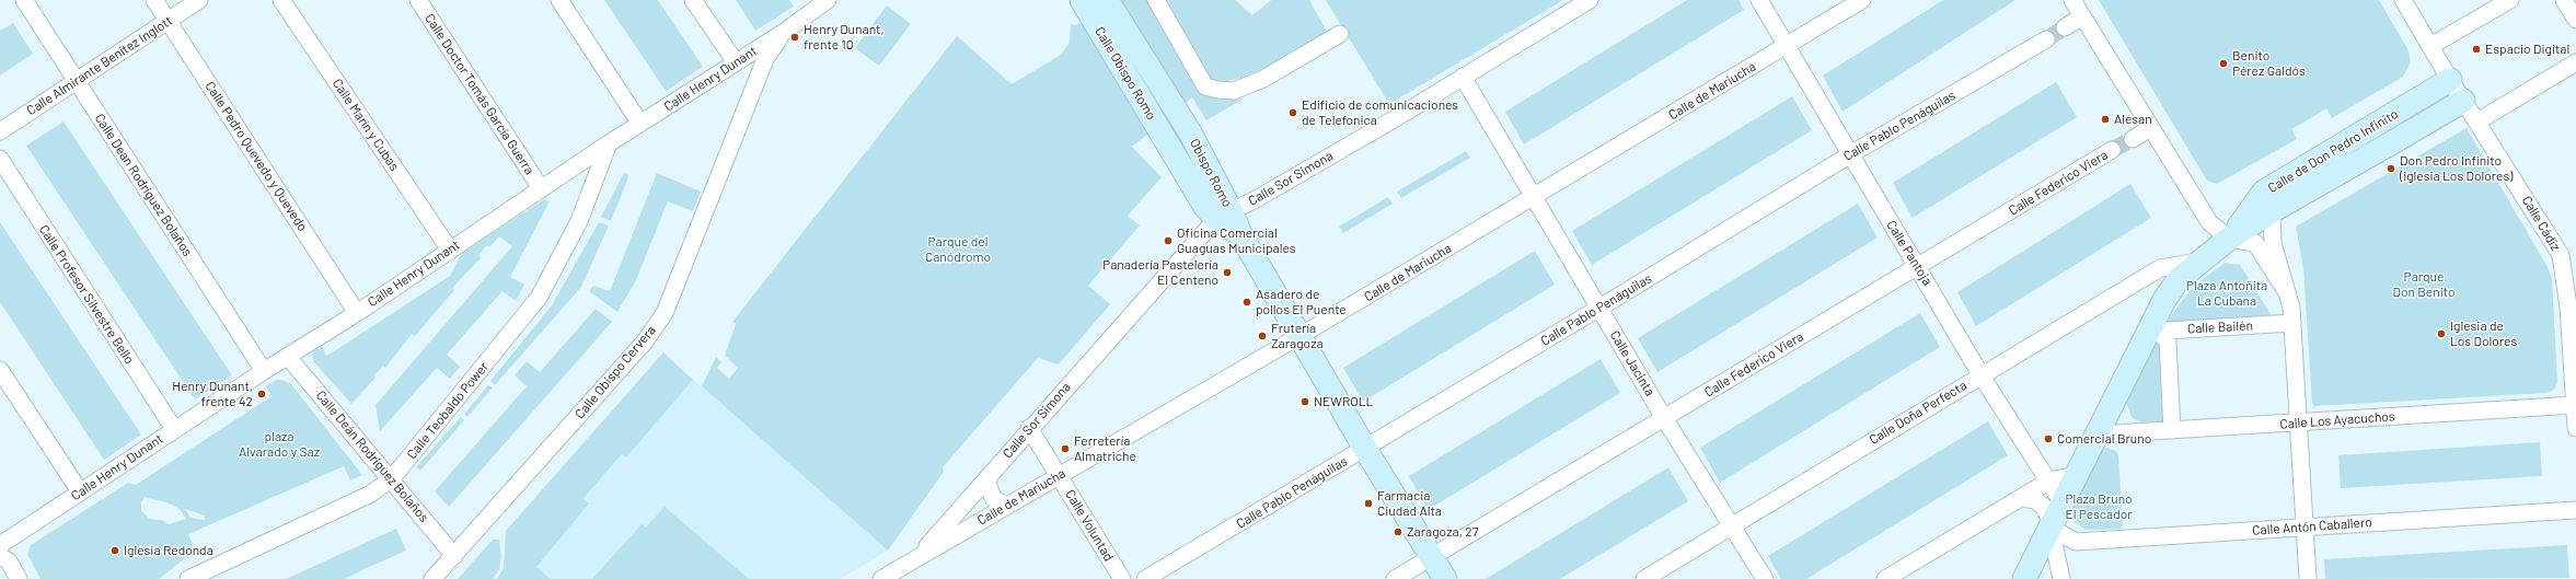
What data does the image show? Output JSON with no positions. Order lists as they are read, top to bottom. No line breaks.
{"streets":{"street":["Calle Almirante Benítez Inglott","Calle Obispo Romo","Calle Henry Dunant","Calle de Mariucha","Calle Doctor Tomás García Guerra","Calle Marín y Cubas","Calle Pablo Penáguilas","Calle de Don Pedro Infinito","Calle Pedro Quevedo y Quevedo","Obispo Romo","Calle Sor Simona","Calle Federico Viera","Calle Dean Rodríguez Bolaños","Calle Cádiz","Calle Pantoja","Calle Profesor Silvestre Bello","Calle Bailén","Calle Jacinta","Calle Obispo Cervera","Calle Teobaldo Power","Calle Doña Perfecta","Calle Los Ayacuchos","Calle Deán Rodríguez Bolaños","Calle Voluntad","Calle Antón Caballero"]},"crossings":[["Calle Almirante Benítez Inglott","Calle Pedro Quevedo y Quevedo"],["Calle Almirante Benítez Inglott","Calle Dean Rodríguez Bolaños"],["Calle Obispo Romo","Obispo Romo"],["Calle Henry Dunant","Calle Doctor Tomás García Guerra"],["Calle Henry Dunant","Calle Marín y Cubas"],["Calle Henry Dunant","Calle Pedro Quevedo y Quevedo"],["Calle Henry Dunant","Calle Dean Rodríguez Bolaños"],["Calle Henry Dunant","Calle Profesor Silvestre Bello"],["Calle Henry Dunant","Calle Obispo Cervera"],["Calle Henry Dunant","Calle Teobaldo Power"],["Calle Henry Dunant","Calle Deán Rodríguez Bolaños"],["Calle de Mariucha","Calle Sor Simona"],["Calle de Mariucha","Calle Pantoja"],["Calle de Mariucha","Calle Jacinta"],["Calle de Mariucha","Calle Voluntad"],["Calle Pablo Penáguilas","Calle Pantoja"],["Calle Pablo Penáguilas","Calle Jacinta"],["Calle de Don Pedro Infinito","Calle Cádiz"],["Calle de Don Pedro Infinito","Calle Pantoja"],["Calle de Don Pedro Infinito","Calle Bailén"],["Calle de Don Pedro Infinito","Calle Doña Perfecta"],["Calle de Don Pedro Infinito","Calle Los Ayacuchos"],["Calle de Don Pedro Infinito","Calle Antón Caballero"],["Obispo Romo","Calle Sor Simona"],["Calle Sor Simona","Calle Jacinta"],["Calle Sor Simona","Calle Voluntad"],["Calle Federico Viera","Calle Pantoja"],["Calle Federico Viera","Calle Jacinta"],["Calle Cádiz","Calle Los Ayacuchos"],["Calle Pantoja","Calle Doña Perfecta"],["Calle Jacinta","Calle Doña Perfecta"],["Calle Obispo Cervera","Calle Deán Rodríguez Bolaños"],["Calle Teobaldo Power","Calle Deán Rodríguez Bolaños"]],"parks":["Parque del Canódromo","Parque Don Benito","Plaza Antoñita La Cubana","plaza Alvarado y Saz","Plaza Bruno El Pescador"],"places":["Henry Dunant, frente 10","Espacio Digital","Benito Pérez Galdós","Edificio de comunicaciones de Telefonica","Alesan","Don Pedro Infinito (iglesia Los Dolores)","Oficina Comercial Guaguas Municipales","Panadería Pastelería El Centeno","Asadero de pollos El Puente","Iglesia de Los Dolores","Frutería Zaragoza","Henry Dunant, frente 42","NEWROLL","Comercial Bruno","Ferretería Almatriche","Farmacia Ciudad Alta","Zaragoza, 27","Iglesia Redonda"]}
